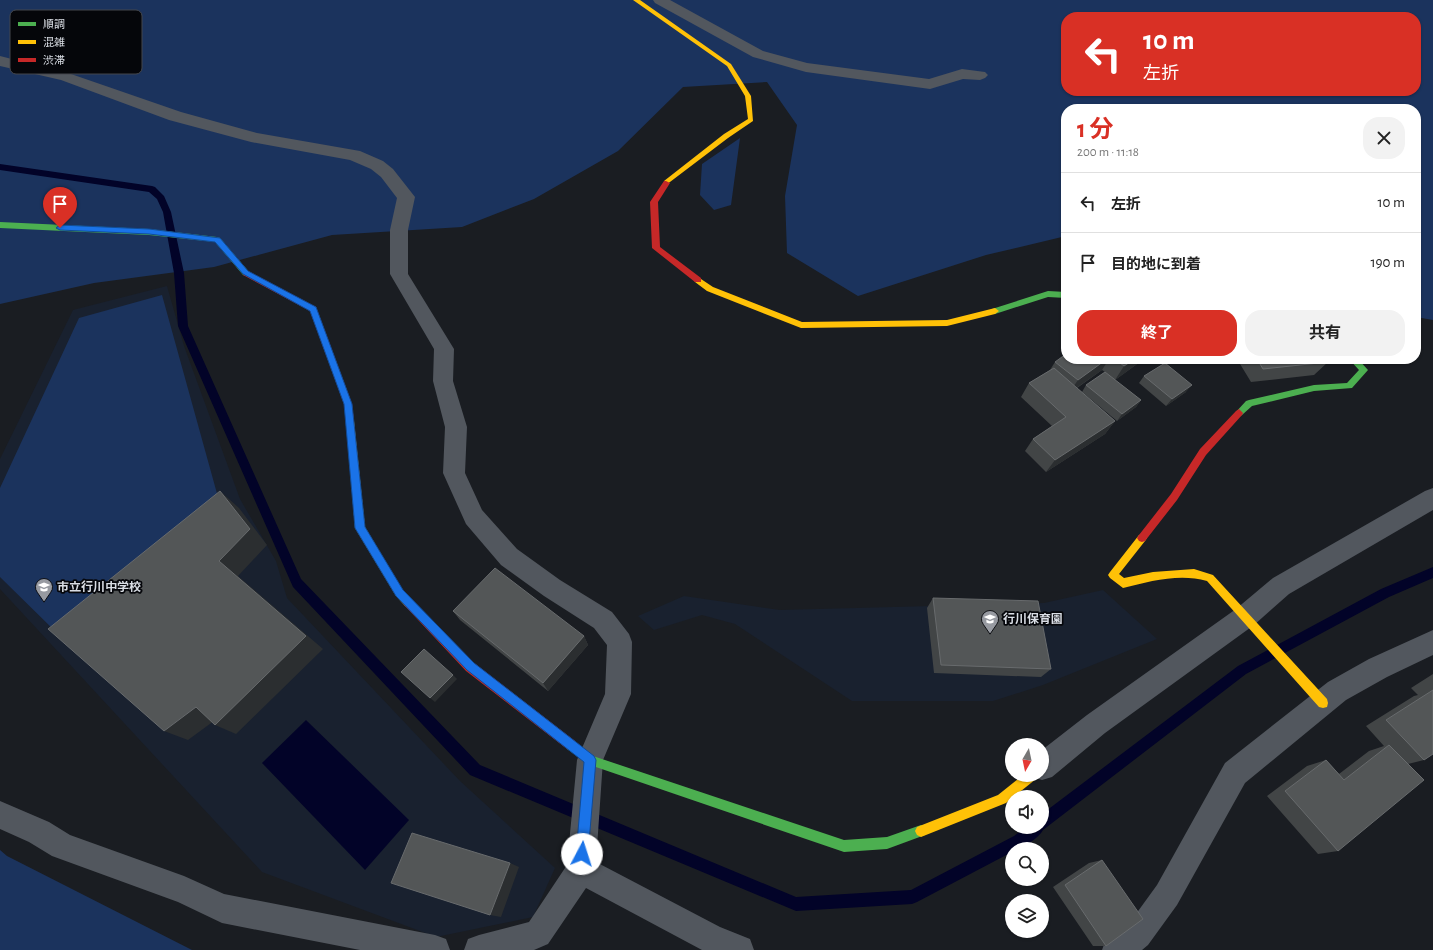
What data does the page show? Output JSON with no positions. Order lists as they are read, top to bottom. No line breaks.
{"places":{"school or university":["市立行川中学校","行川保育園"]},"legend":["順調","混雑","渋滞"],"north":"bottom","page":{"turn":["10 m","左折"],"heading":["1 分","200 m · 11:18"],"list":[{"name":"左折","value":"10 m"},{"name":"目的地に到着","value":"190 m"}],"buttons":["終了","共有"]}}
